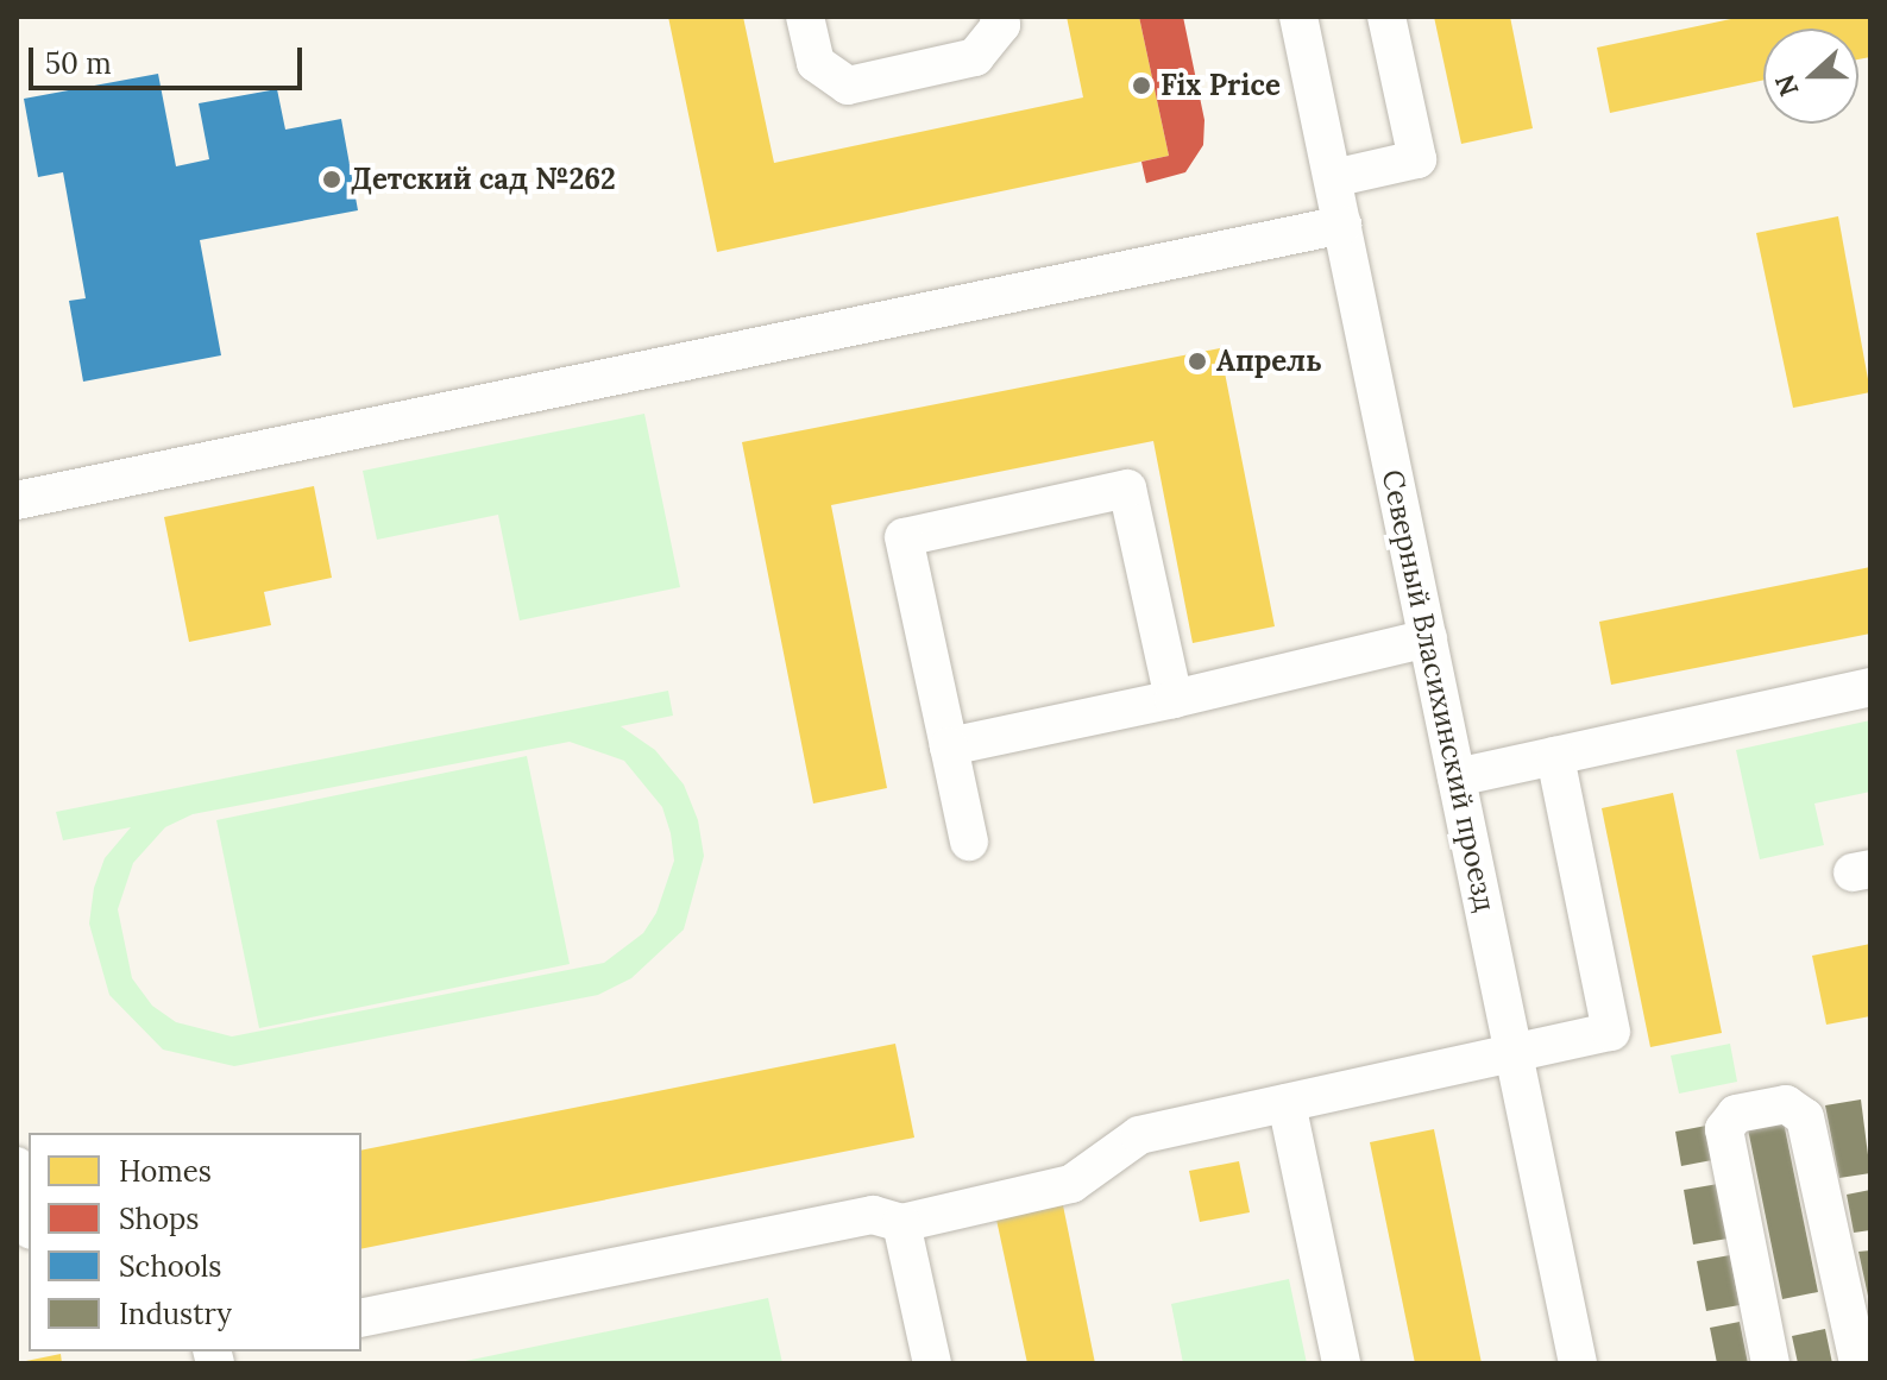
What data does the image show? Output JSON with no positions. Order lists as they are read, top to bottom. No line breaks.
{"streets":{"street":["Северный Власихинский проезд"]},"places":["Fix Price","Детский сад №262","Апрель"],"legend":["Homes","Shops","Schools","Industry"],"scale_bar":"50 m","north":"left"}
